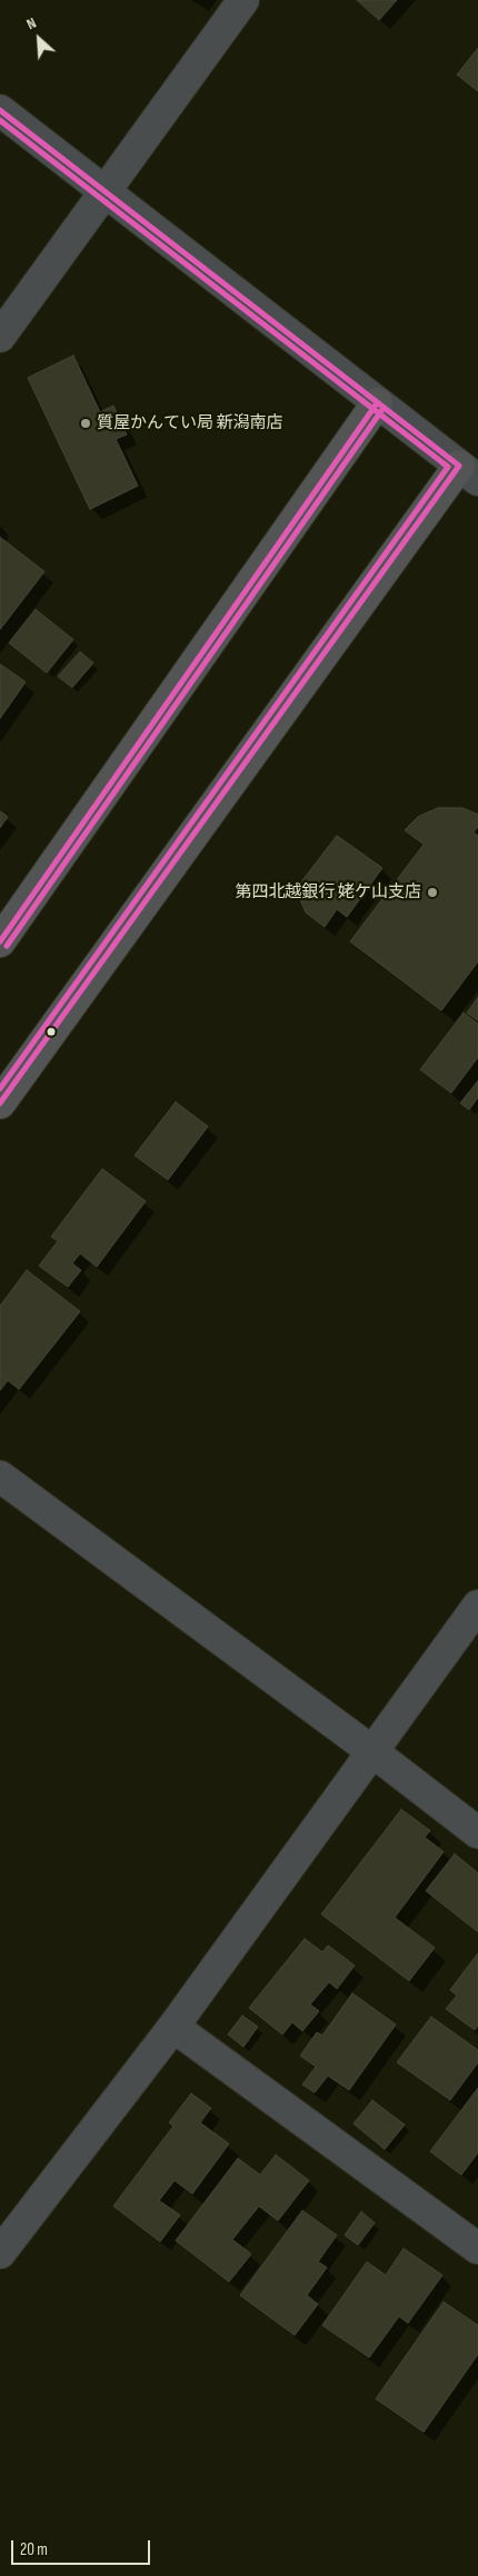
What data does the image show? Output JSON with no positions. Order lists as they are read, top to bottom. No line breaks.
{"places":["質屋かんてい局 新潟南店","第四北越銀行 姥ケ山支店"],"scale_bar":"20 m","north":"top left"}
